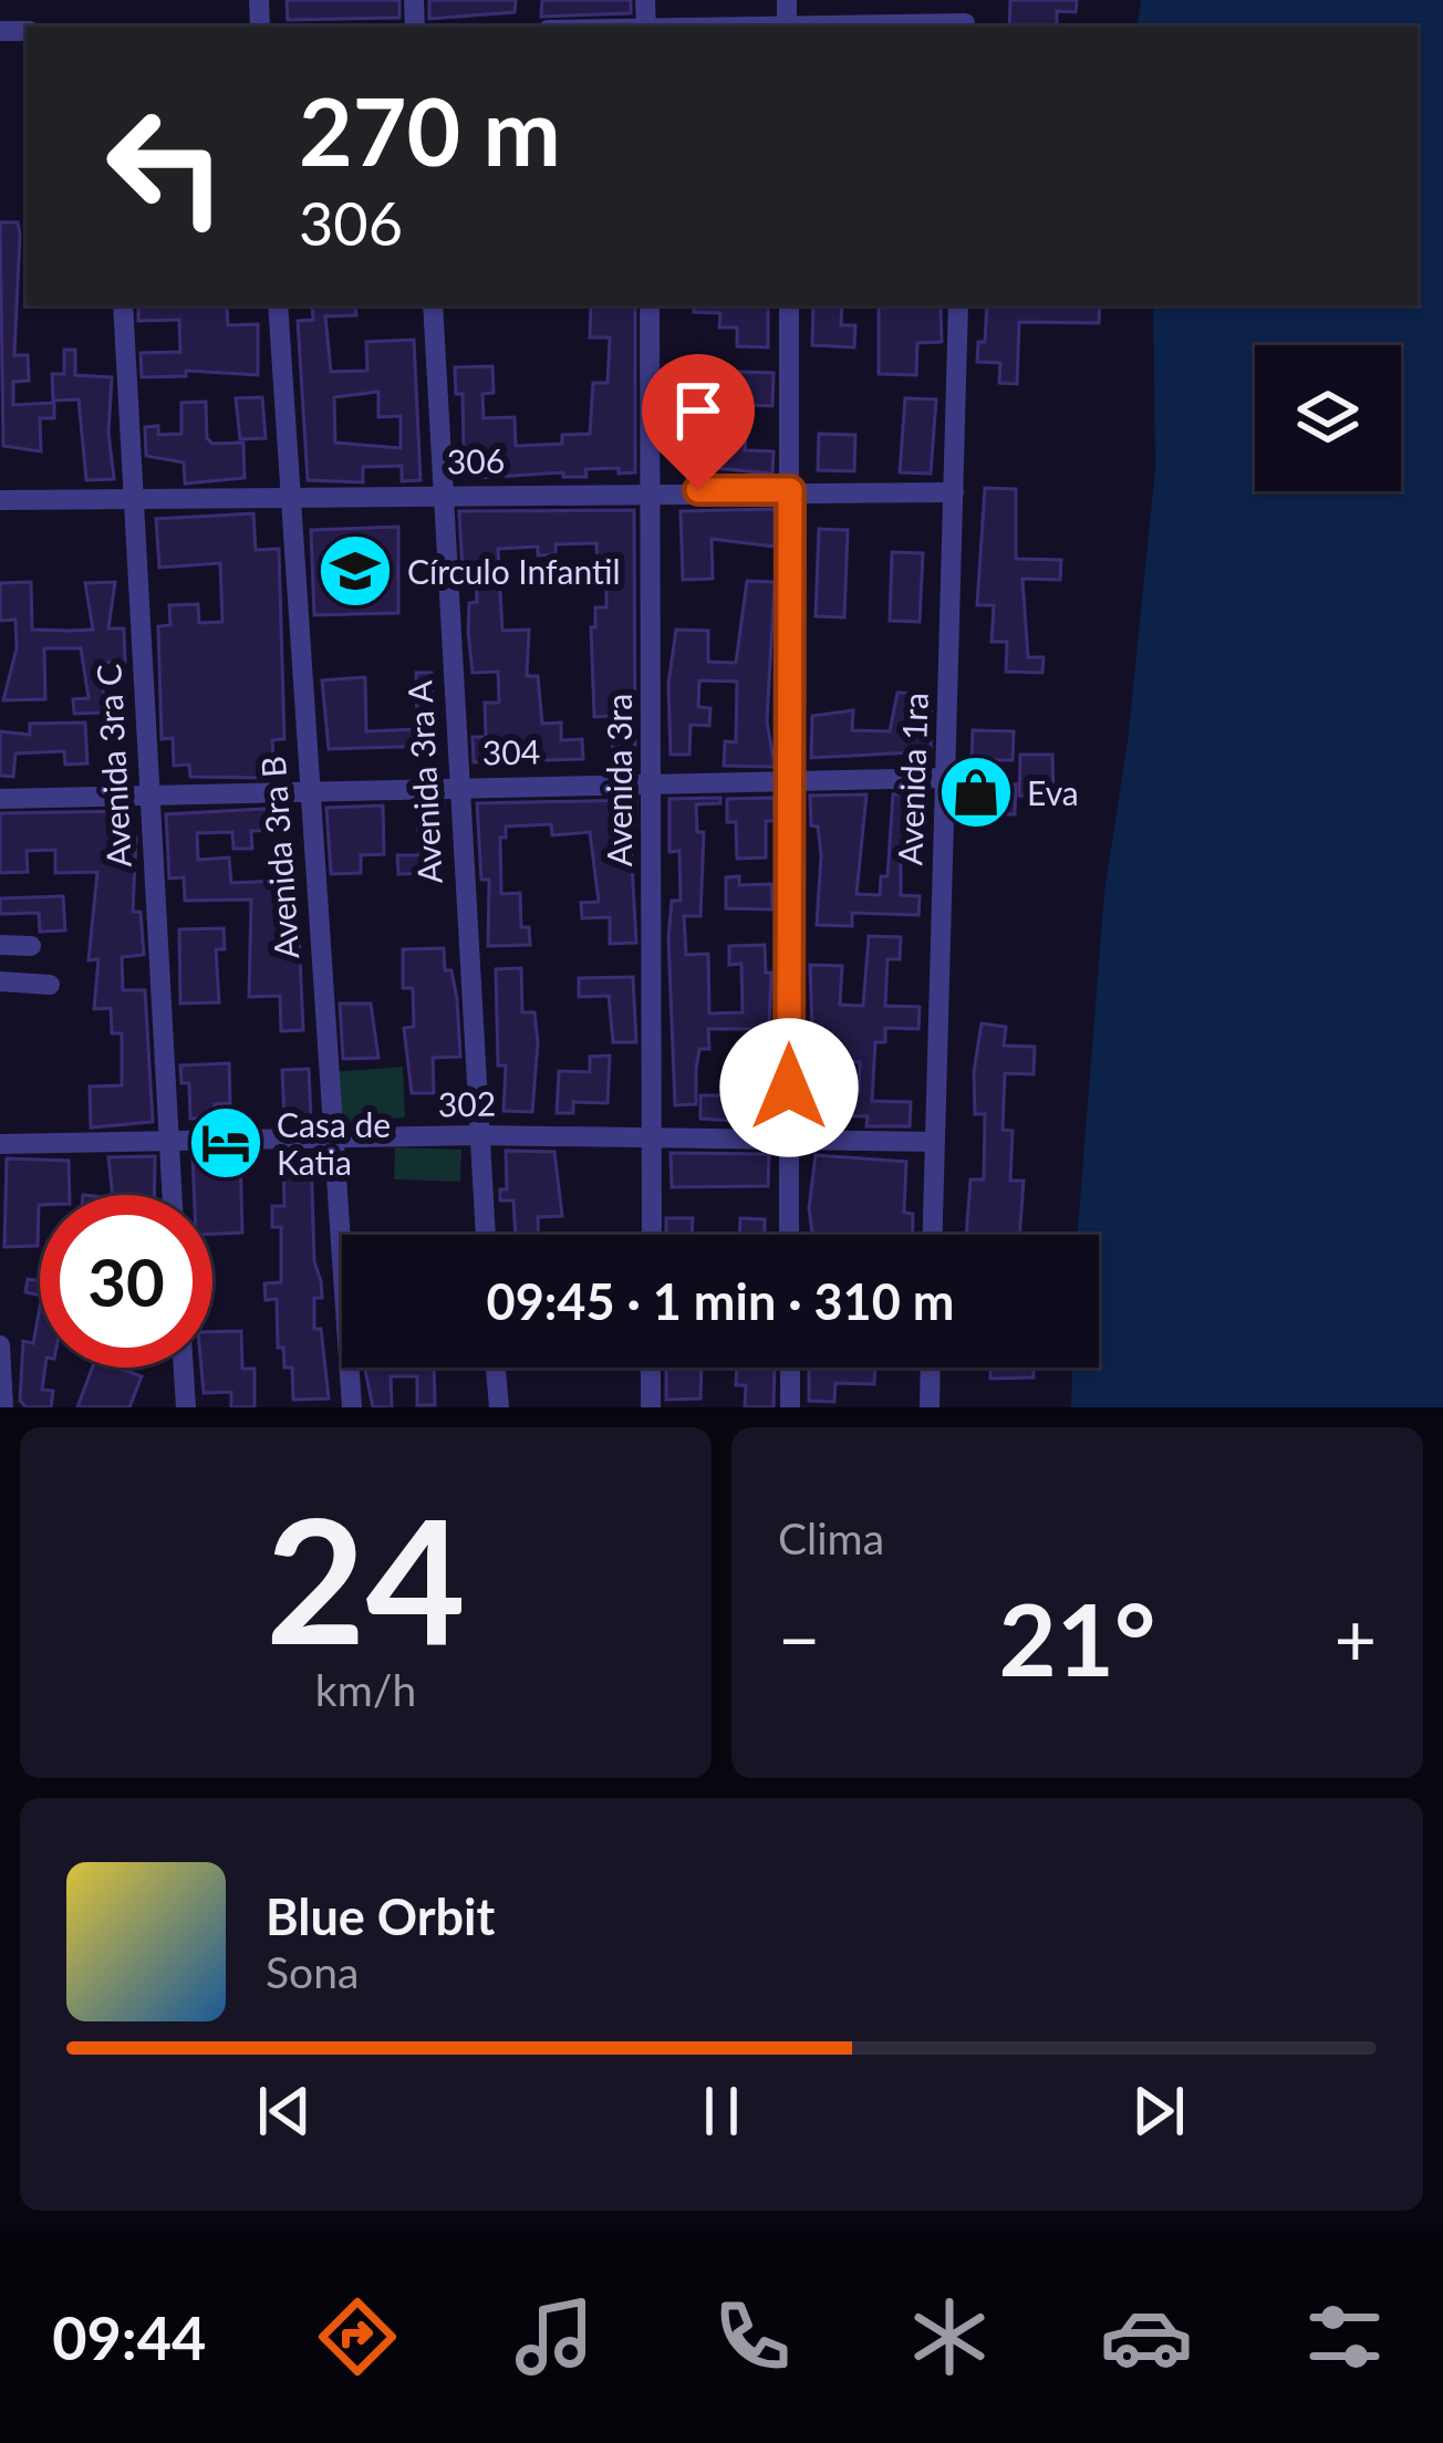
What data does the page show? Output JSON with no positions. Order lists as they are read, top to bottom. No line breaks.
{"streets":{"street":["306","304","Avenida 3ra C","Avenida 1ra","Avenida 3ra","Avenida 3ra A","Avenida 3ra B","302"]},"crossings":[["306","Avenida 3ra C"],["306","Avenida 1ra"],["306","Avenida 3ra"],["306","Avenida 3ra A"],["306","Avenida 3ra B"],["304","Avenida 3ra C"],["304","Avenida 1ra"],["304","Avenida 3ra"],["304","Avenida 3ra A"],["304","Avenida 3ra B"],["Avenida 3ra C","302"],["Avenida 1ra","302"],["Avenida 3ra","302"],["Avenida 3ra A","302"],["Avenida 3ra B","302"]],"places":{"school or university":["Círculo Infantil"],"shop":["Eva"],"hotel":["Casa de Katia"]},"page":{"turn":["270 m","306"],"limit":"30","trip":"09:45 · 1 min · 310 m","tile":[["24","km/h"],"Clima"],"heat":["−","21°","+"],"song":["Blue Orbit","Sona"],"tabs":"09:44"}}
